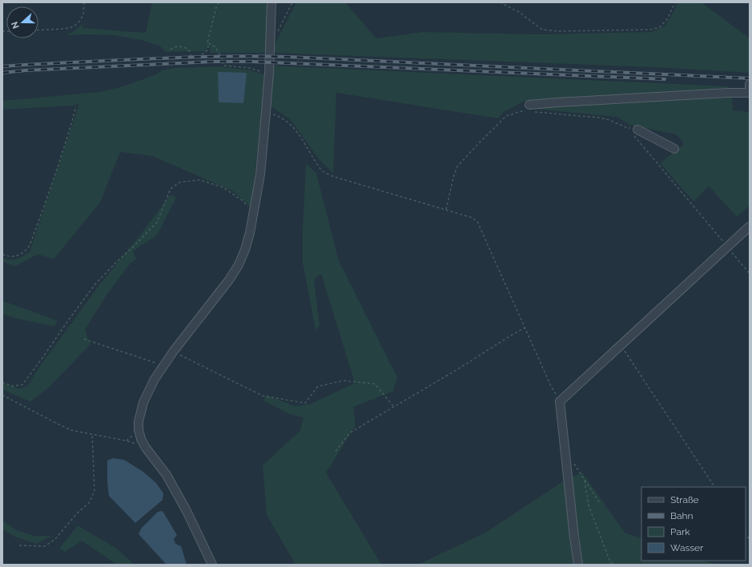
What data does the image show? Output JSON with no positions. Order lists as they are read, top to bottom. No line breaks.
{"legend":["Straße","Bahn","Park","Wasser"],"north":"left"}
